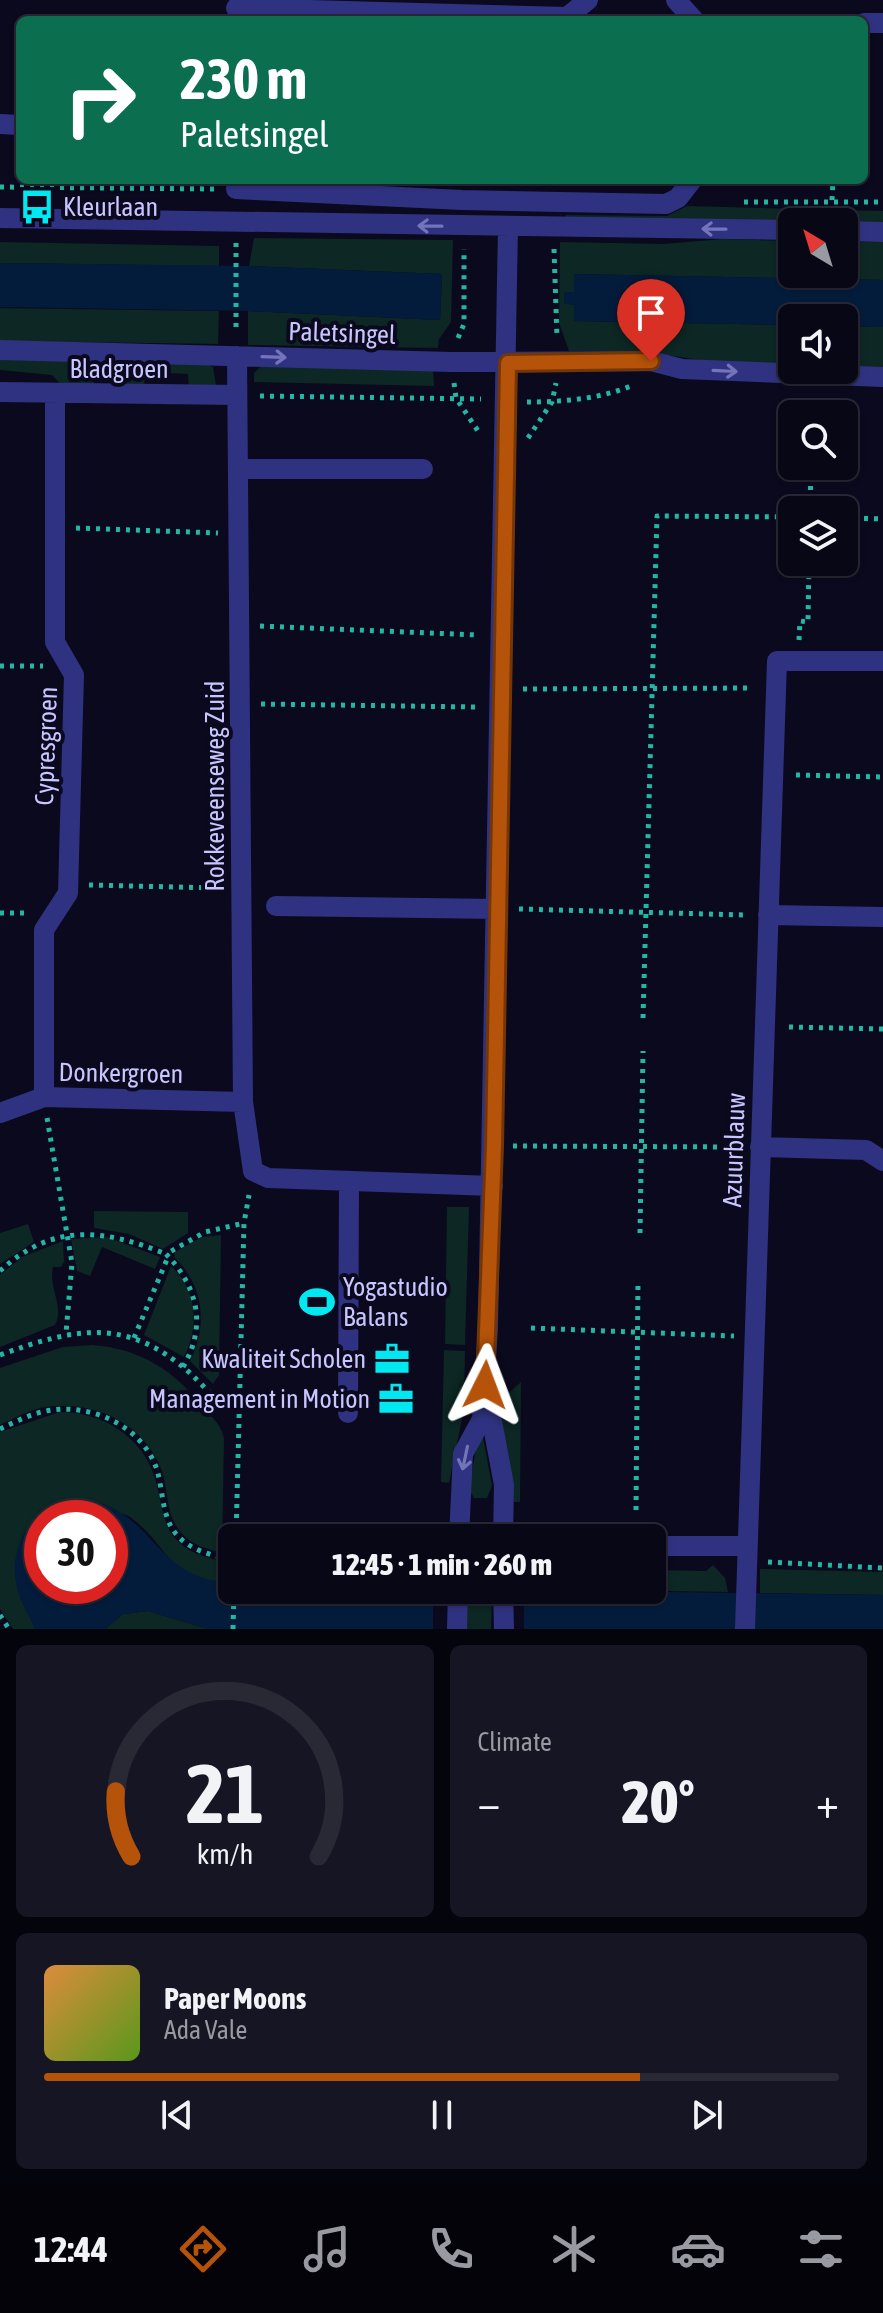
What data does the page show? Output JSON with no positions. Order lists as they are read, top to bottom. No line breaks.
{"streets":{"street":["Paletsingel","Bladgroen","Cypresgroen","Rokkeveenseweg Zuid","Donkergroen","Azuurblauw"]},"crossings":[["Paletsingel","Rokkeveenseweg Zuid"],["Bladgroen","Cypresgroen"],["Bladgroen","Rokkeveenseweg Zuid"],["Cypresgroen","Donkergroen"],["Rokkeveenseweg Zuid","Donkergroen"]],"places":{"bus stop":["Kleurlaan"],"sports":["Yogastudio Balans"],"office":["Kwaliteit Scholen","Management in Motion"]},"north":"top left","page":{"turn":["230 m","Paletsingel"],"limit":"30","trip":"12:45 · 1 min · 260 m","tile":"Climate","heat":["−","20°","+"],"song":["Paper Moons","Ada Vale"],"tabs":"12:44","gauge":["21","km/h"]}}
